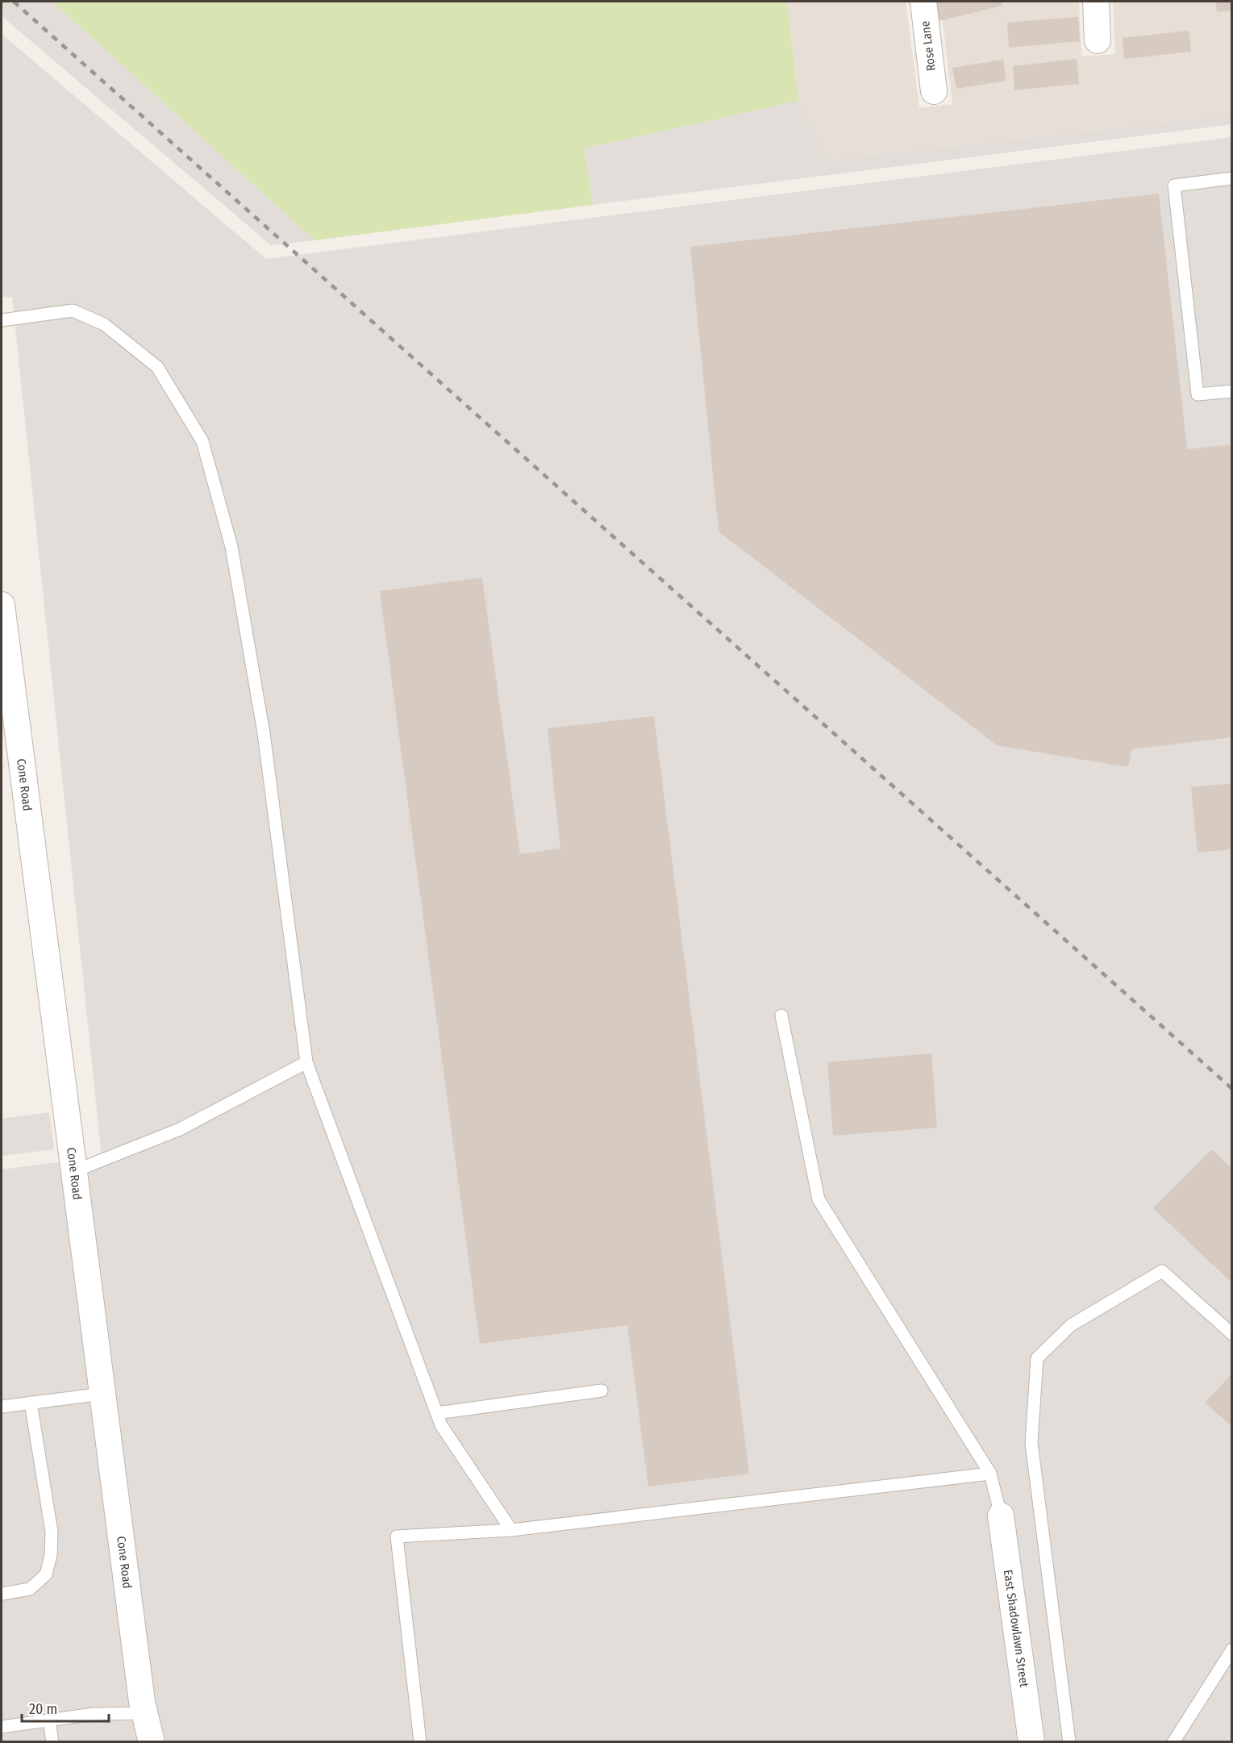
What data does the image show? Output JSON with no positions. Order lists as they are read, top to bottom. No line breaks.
{"streets":{"street":["Rose Lane","Cone Road","East Shadowlawn Street"]},"scale_bar":"20 m"}
